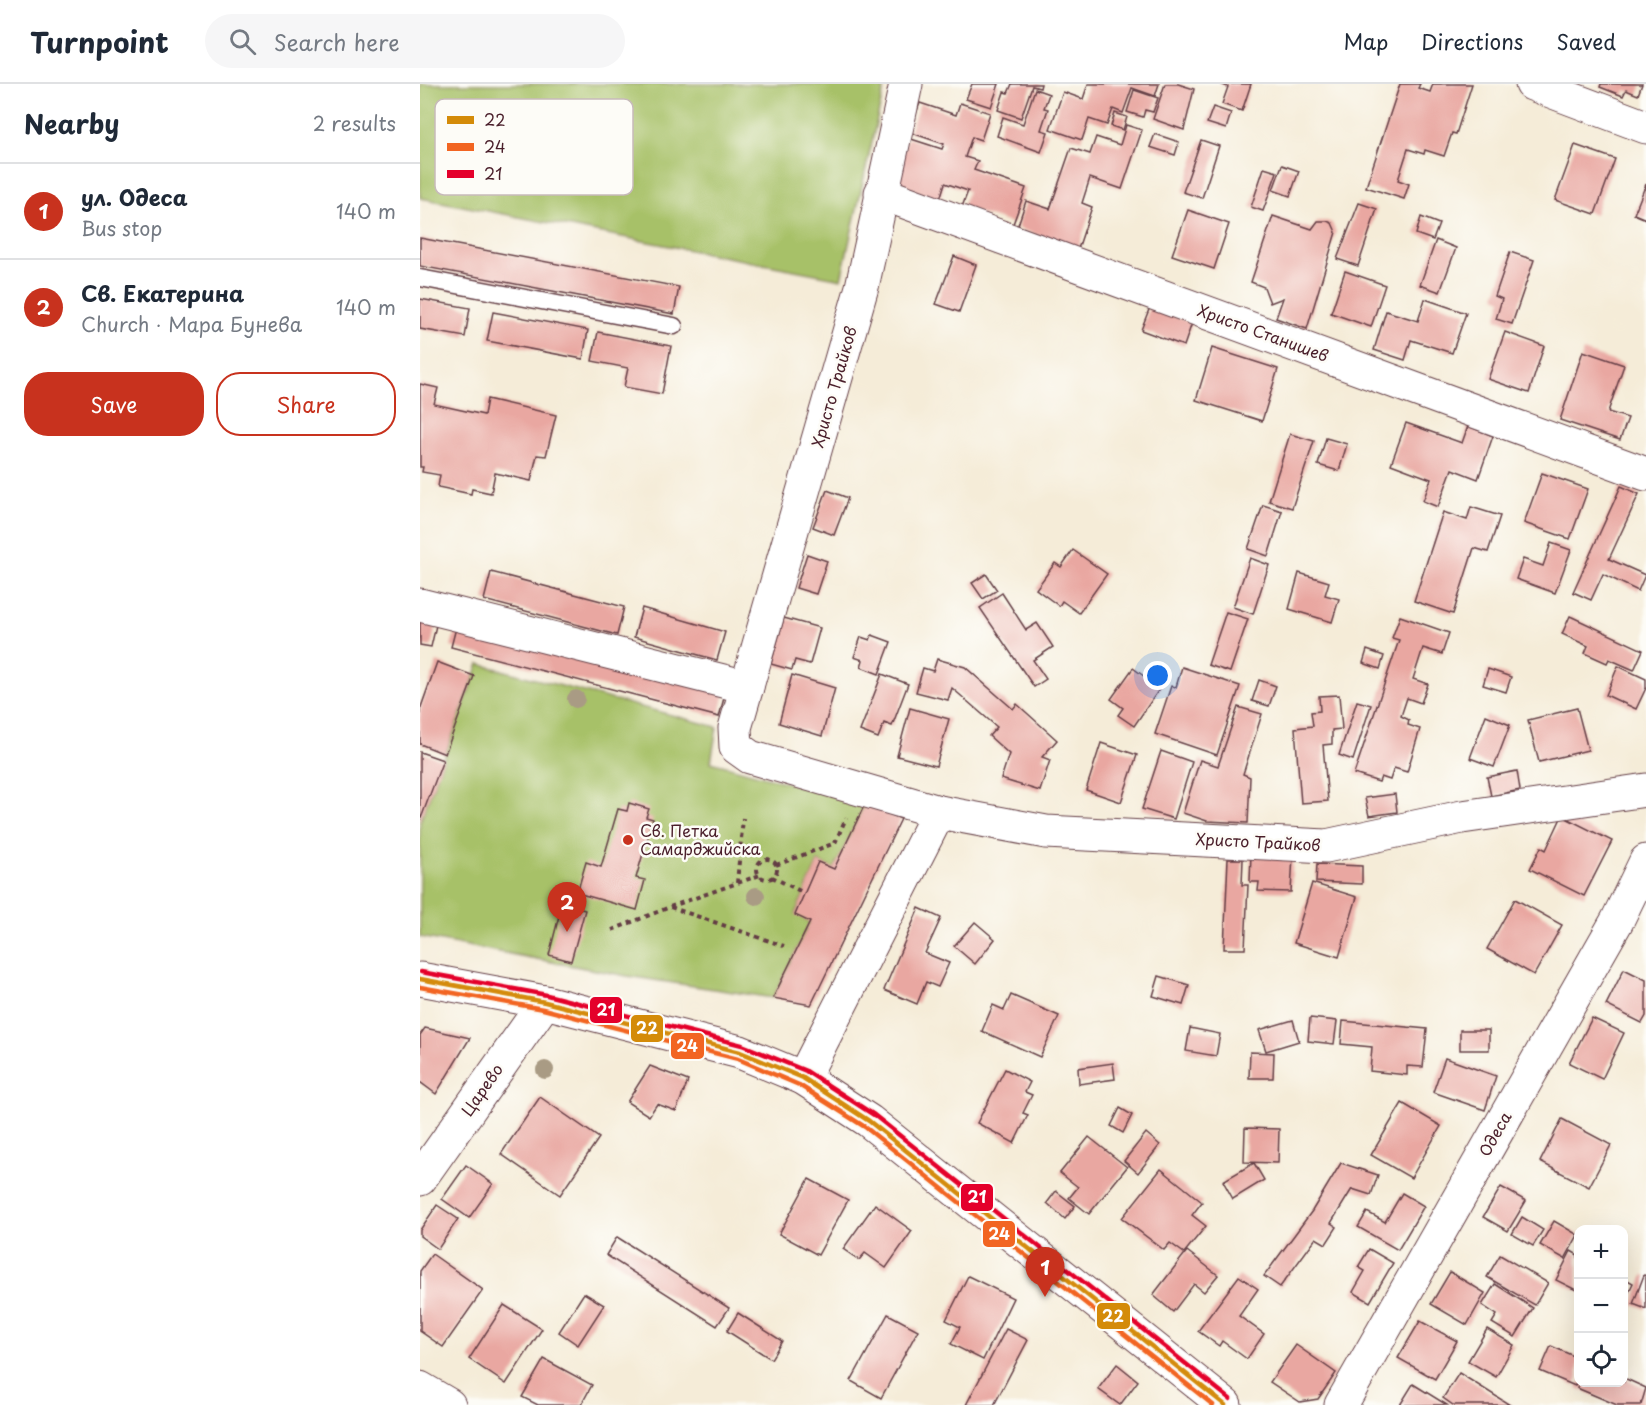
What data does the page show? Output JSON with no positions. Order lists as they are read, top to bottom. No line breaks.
{"streets":{"street":["Христо Станишев","Христо Трайков","Царево","Одеса"]},"crossings":[["Христо Станишев","Христо Трайков"]],"places":["Св. Петка Самарджийска"],"lines":["transit line 21","transit line 22","transit line 24"],"legend":["22","24","21"],"page":{"header":"Turnpoint","search":"Search here","nav":["Map","Directions","Saved"],"heading":["Nearby","2 results"],"list":[{"mark":"1","name":"ул. Одеса","note":"Bus stop","value":"140 m"},{"mark":"2","name":"Св. Екатерина","note":"Church · Мара Бунева","value":"140 m"}],"buttons":["Save","Share"],"pins":["2","1"],"map_buttons":["+","−"]}}
